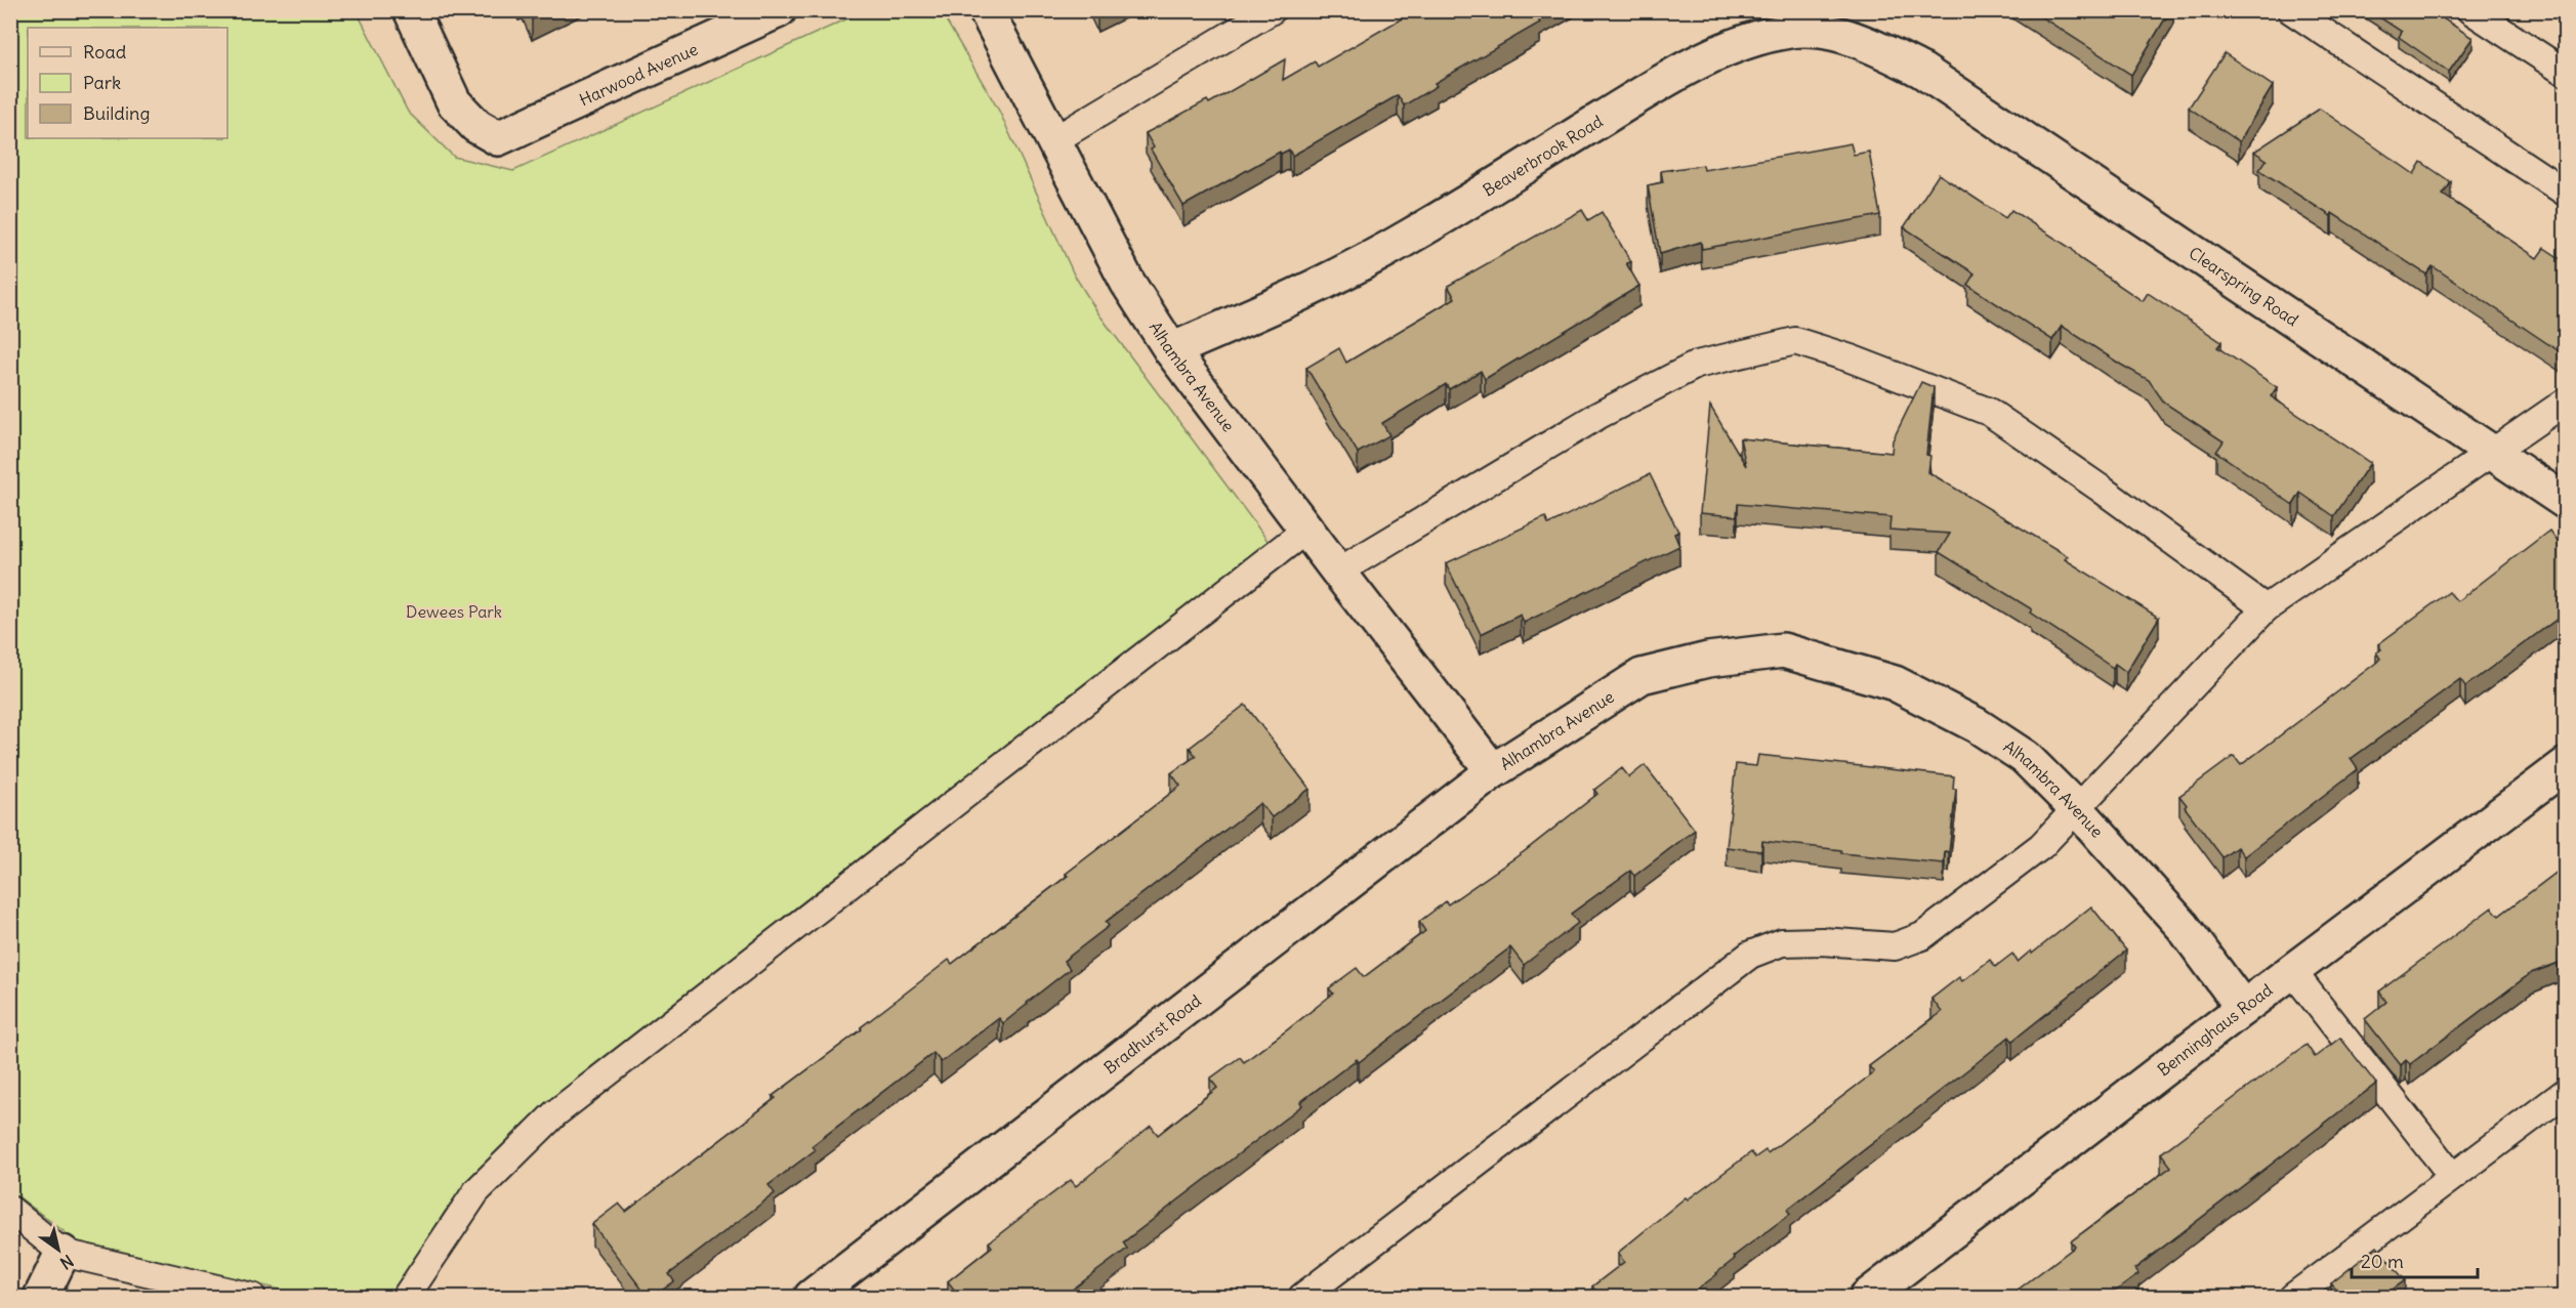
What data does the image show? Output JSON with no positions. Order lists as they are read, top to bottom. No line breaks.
{"streets":{"street":["Harwood Avenue","Beaverbrook Road","Clearspring Road","Alhambra Avenue","Benninghaus Road","Bradhurst Road"]},"crossings":[["Beaverbrook Road","Clearspring Road"],["Beaverbrook Road","Alhambra Avenue"],["Alhambra Avenue","Benninghaus Road"],["Alhambra Avenue","Bradhurst Road"]],"parks":["Dewees Park"],"legend":["Road","Park","Building"],"scale_bar":"20 m","north":"bottom right"}
